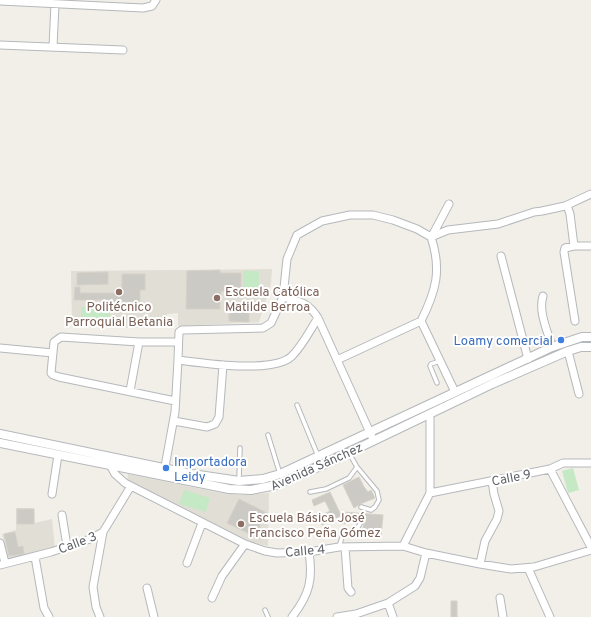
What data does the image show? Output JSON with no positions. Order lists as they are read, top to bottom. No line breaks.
{"streets":{"street":["Avenida Sánchez","Calle 9","Calle 3","Calle 4"]},"crossings":[["Avenida Sánchez","Calle 4"],["Calle 3","Calle 4"]],"places":["Politécnico Parroquial Betania","Escuela Católica Matilde Berroa","Loamy comercial","Importadora Leidy","Escuela Básica José Francisco Peña Gómez"]}
